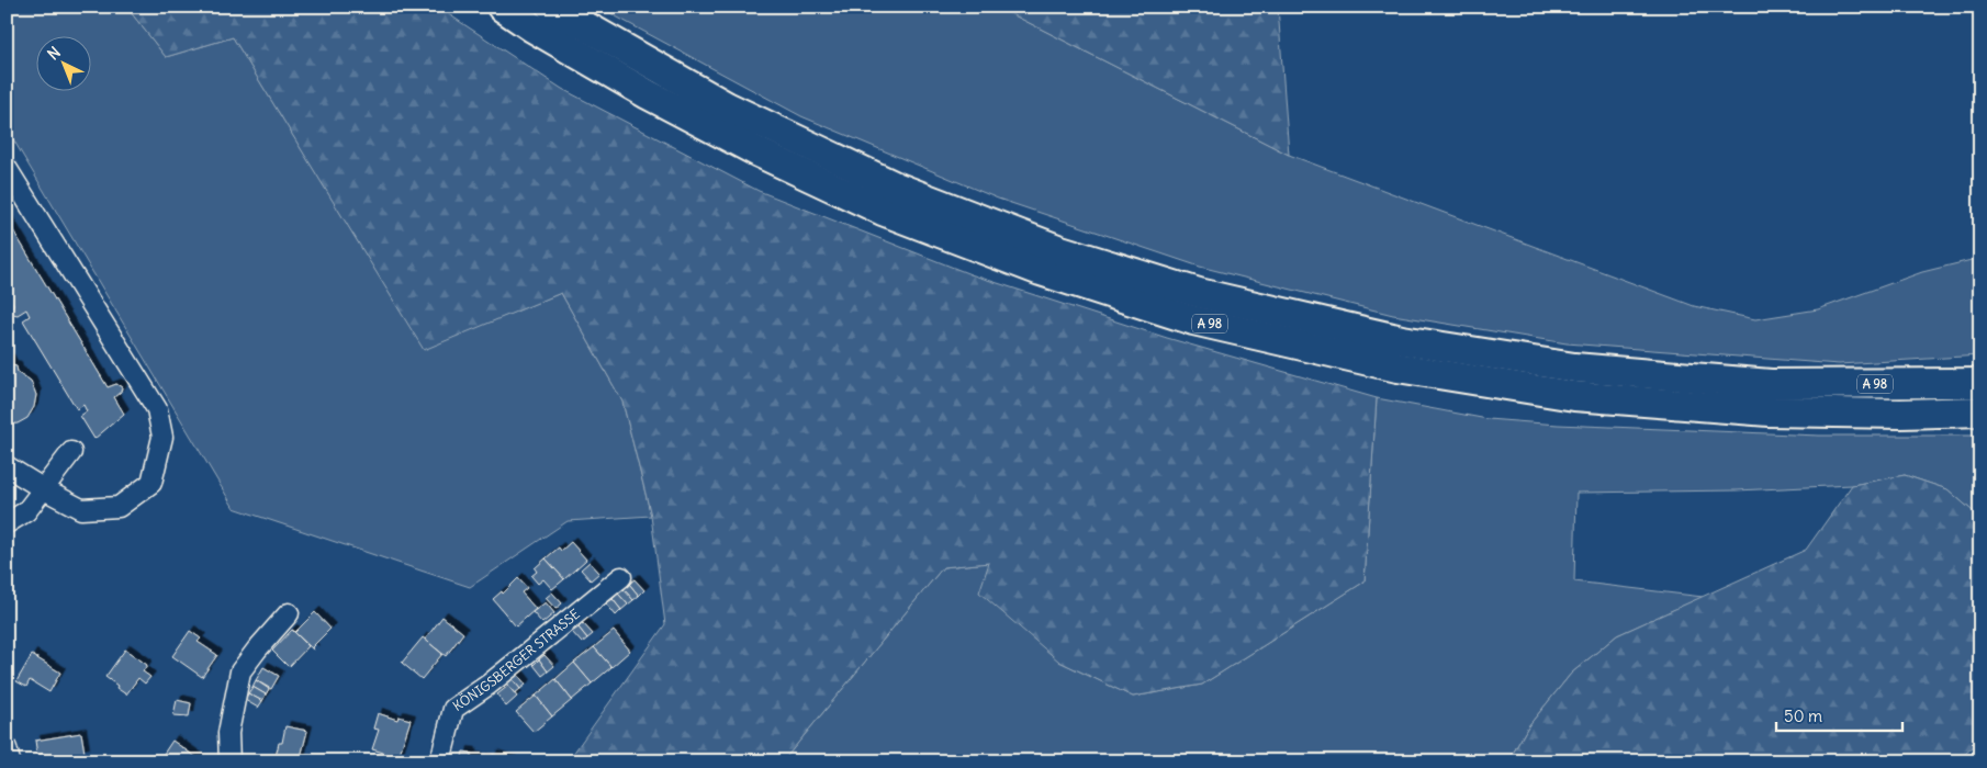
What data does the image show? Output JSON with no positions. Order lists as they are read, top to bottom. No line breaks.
{"streets":{"highway":["A 98"],"street":["KÖNIGSBERGER STRASSE"]},"scale_bar":"50 m","north":"top left"}
